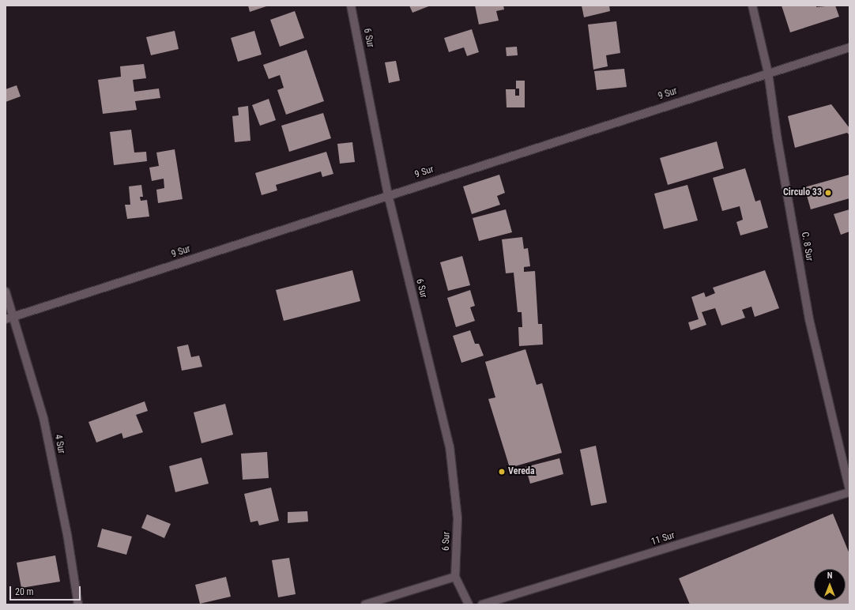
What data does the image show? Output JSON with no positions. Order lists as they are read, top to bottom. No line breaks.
{"streets":{"street":["6 Sur","9 Sur","C. 8 Sur","4 Sur","11 Sur"]},"crossings":[["6 Sur","9 Sur"],["9 Sur","C. 8 Sur"],["9 Sur","4 Sur"],["C. 8 Sur","11 Sur"]],"places":["Circulo 33","Vereda"],"scale_bar":"20 m","north":"top"}
